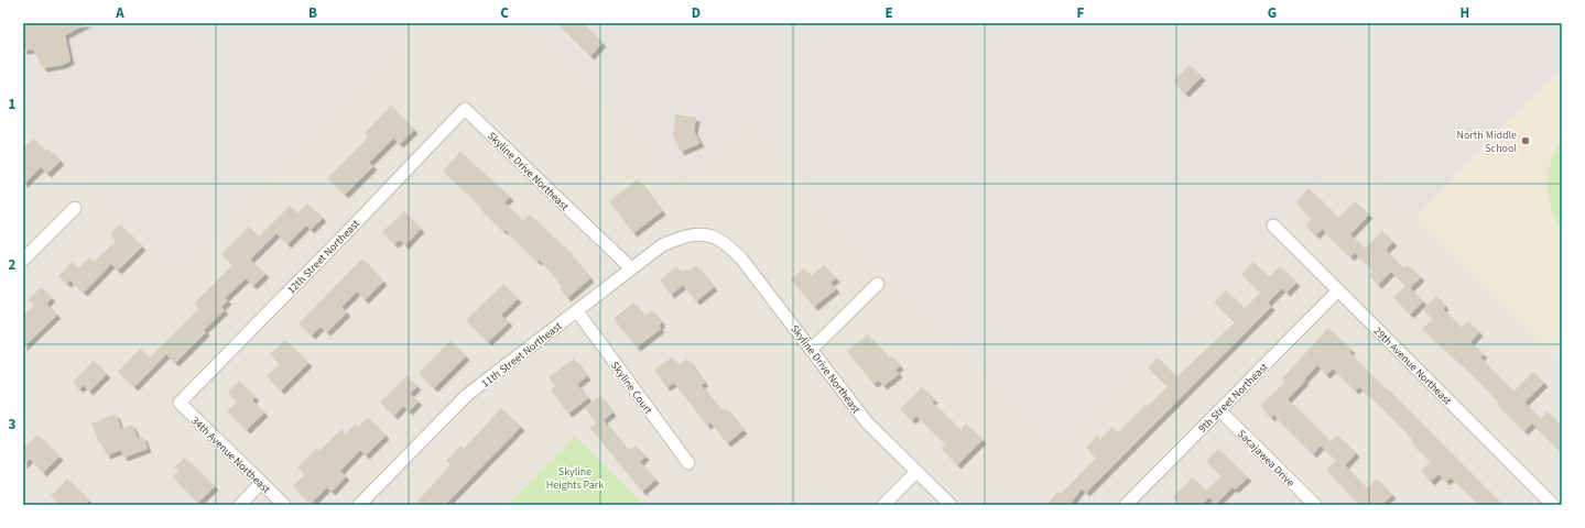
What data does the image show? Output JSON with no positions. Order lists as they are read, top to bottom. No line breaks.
{"streets":{"street":["Skyline Drive Northeast","12th Street Northeast","11th Street Northeast","29th Avenue Northeast","Skyline Court","9th Street Northeast","34th Avenue Northeast","Sacajawea Drive"]},"crossings":[["Skyline Drive Northeast","12th Street Northeast"],["Skyline Drive Northeast","11th Street Northeast"],["12th Street Northeast","34th Avenue Northeast"],["11th Street Northeast","Skyline Court"],["29th Avenue Northeast","9th Street Northeast"],["9th Street Northeast","Sacajawea Drive"]],"parks":["Skyline Heights Park"],"places":["North Middle School"],"grid":{"columns":["A","B","C","D","E","F","G","H"],"rows":["1","2","3"]}}
